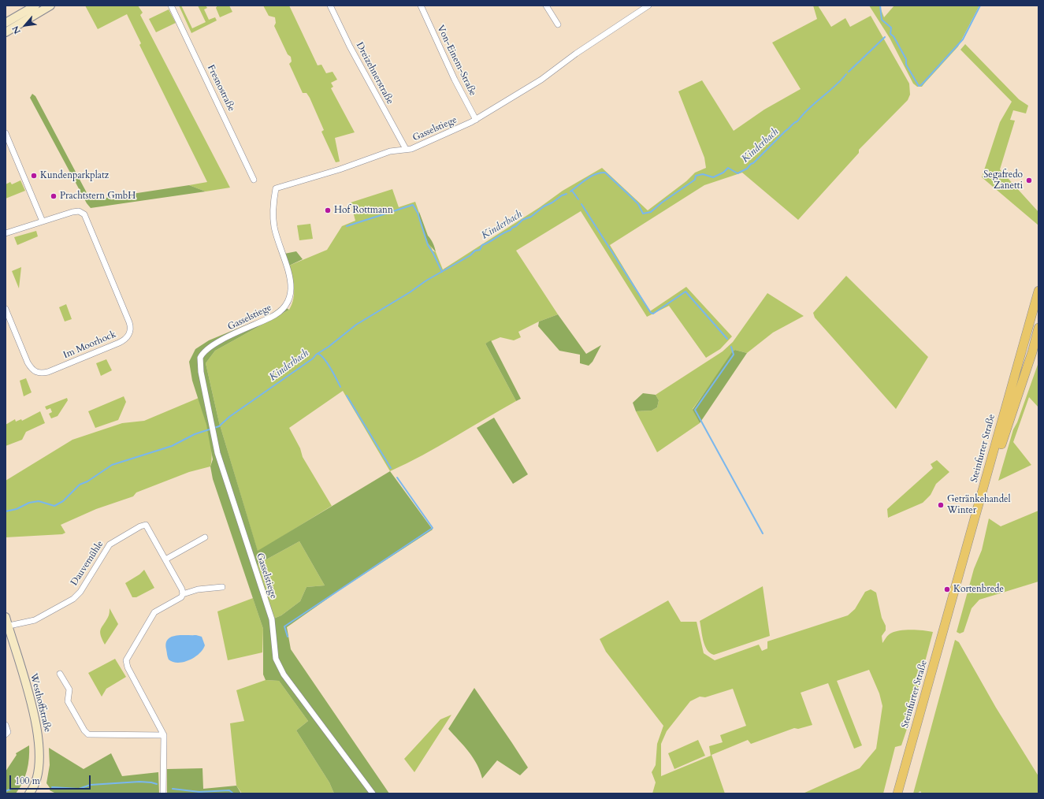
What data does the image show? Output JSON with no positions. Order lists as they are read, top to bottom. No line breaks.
{"streets":{"main road":["Steinfurter Straße"],"street":["Von-Einem-Straße","Dreizehnerstraße","Fresnostraße","Gasselstiege","Im Moorhock","Dauvemühle","Westhoffstraße"]},"crossings":[["Von-Einem-Straße","Gasselstiege"],["Dreizehnerstraße","Gasselstiege"],["Dauvemühle","Westhoffstraße"]],"water":["Kinderbach"],"places":["Kundenparkplatz","Segafredo Zanetti","Prachtstern GmbH","Hof Rottmann","Getränkehandel Winter","Kortenbrede"],"scale_bar":"100 m","north":"bottom left"}
